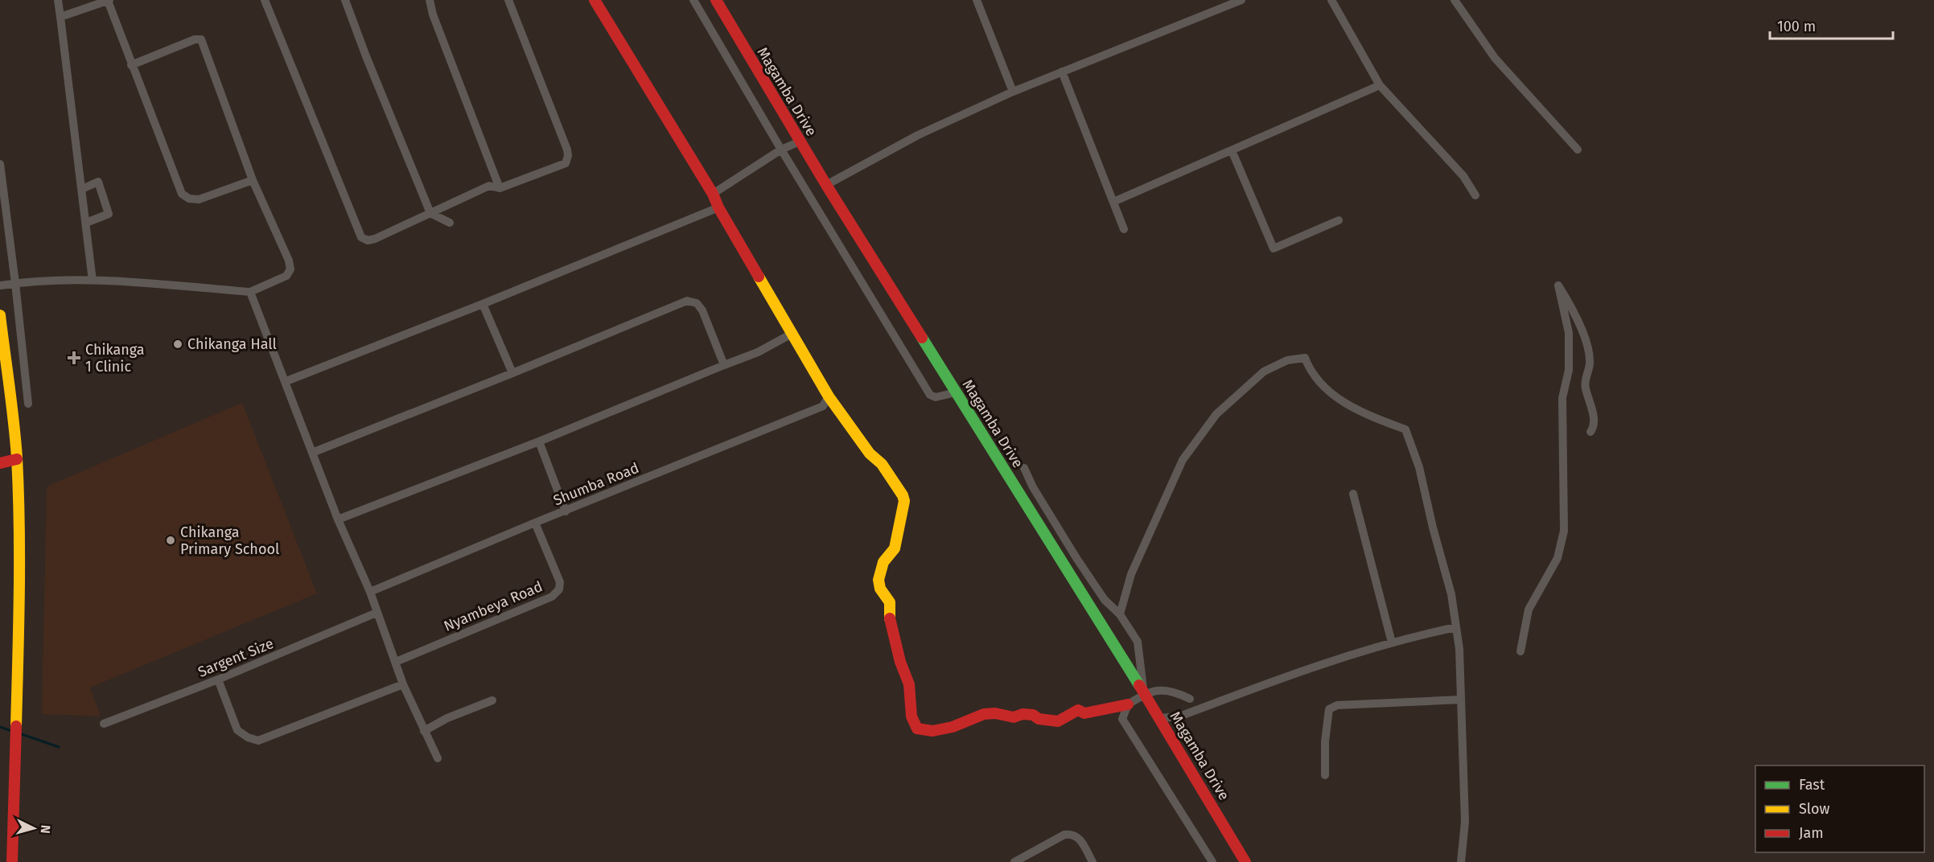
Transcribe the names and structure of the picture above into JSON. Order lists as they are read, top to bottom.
{
  "streets": {
    "street": [
      "Magamba Drive",
      "Shumba Road",
      "Nyambeya Road",
      "Sargent Size"
    ]
  },
  "crossings": [
    ["Shumba Road", "Nyambeya Road"]
  ],
  "places": {
    "other": ["Chikanga Hall", "Chikanga Primary School"],
    "health": ["Chikanga 1 Clinic"]
  },
  "legend": ["Fast", "Slow", "Jam"],
  "scale_bar": "100 m",
  "north": "right"
}
